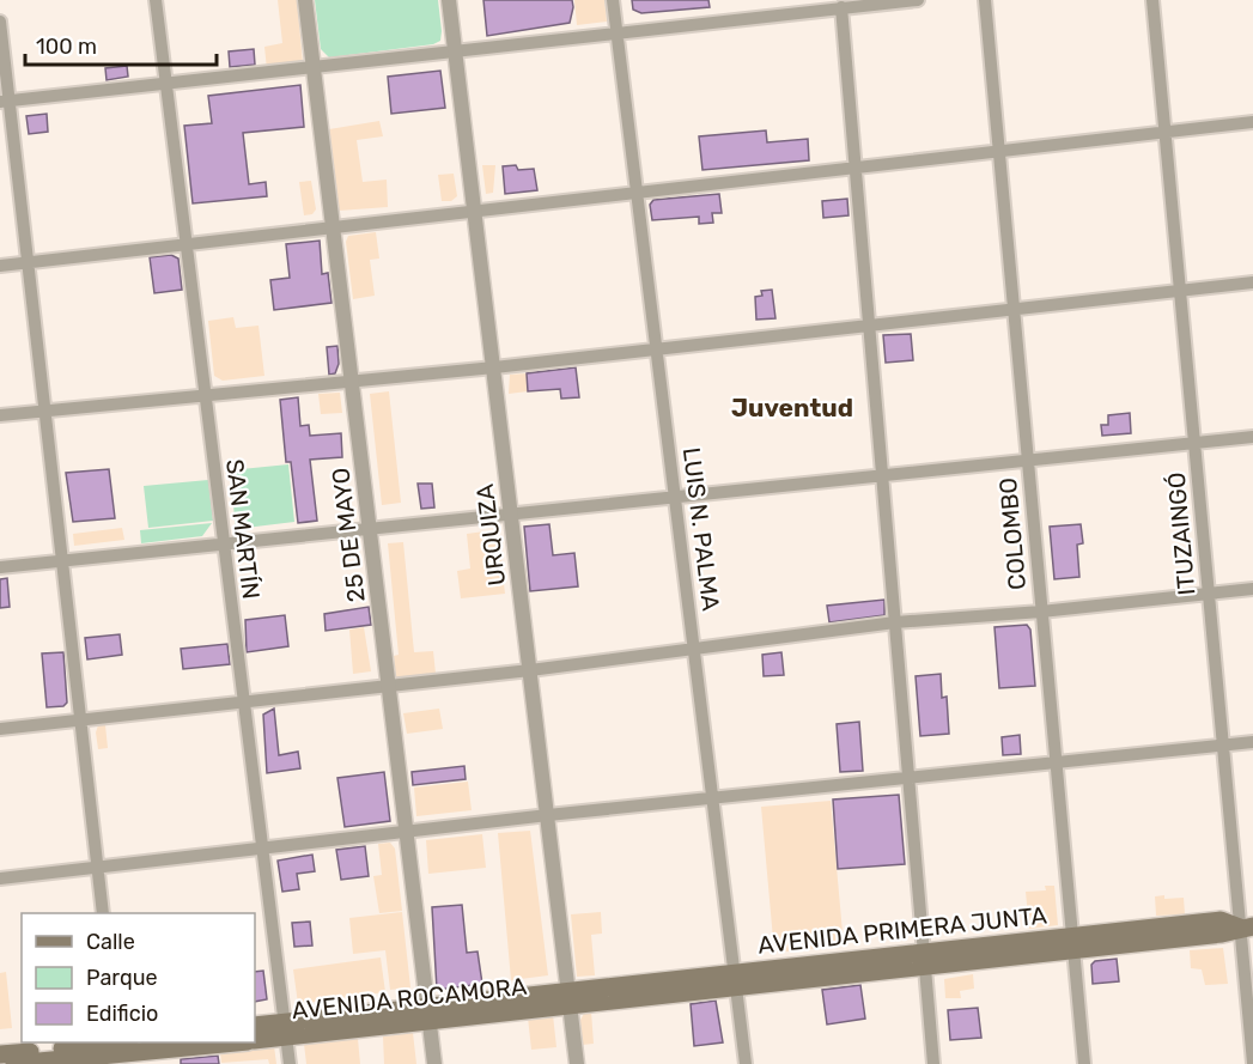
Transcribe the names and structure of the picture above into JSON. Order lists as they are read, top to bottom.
{
  "streets": {
    "main road": ["AVENIDA PRIMERA JUNTA", "AVENIDA ROCAMORA"],
    "street": [
      "SAN MARTÍN",
      "LUIS N. PALMA",
      "COLOMBO",
      "ITUZAINGÓ",
      "25 DE MAYO",
      "URQUIZA"
    ]
  },
  "crossings": [
    ["SAN MARTÍN", "AVENIDA ROCAMORA"],
    ["LUIS N. PALMA", "AVENIDA PRIMERA JUNTA"],
    ["COLOMBO", "AVENIDA PRIMERA JUNTA"],
    ["ITUZAINGÓ", "AVENIDA PRIMERA JUNTA"],
    ["25 DE MAYO", "AVENIDA ROCAMORA"],
    ["URQUIZA", "AVENIDA PRIMERA JUNTA"],
    ["URQUIZA", "AVENIDA ROCAMORA"],
    ["AVENIDA PRIMERA JUNTA", "AVENIDA ROCAMORA"]
  ],
  "districts": ["Juventud"],
  "legend": ["Calle", "Parque", "Edificio"],
  "scale_bar": "100 m"
}
